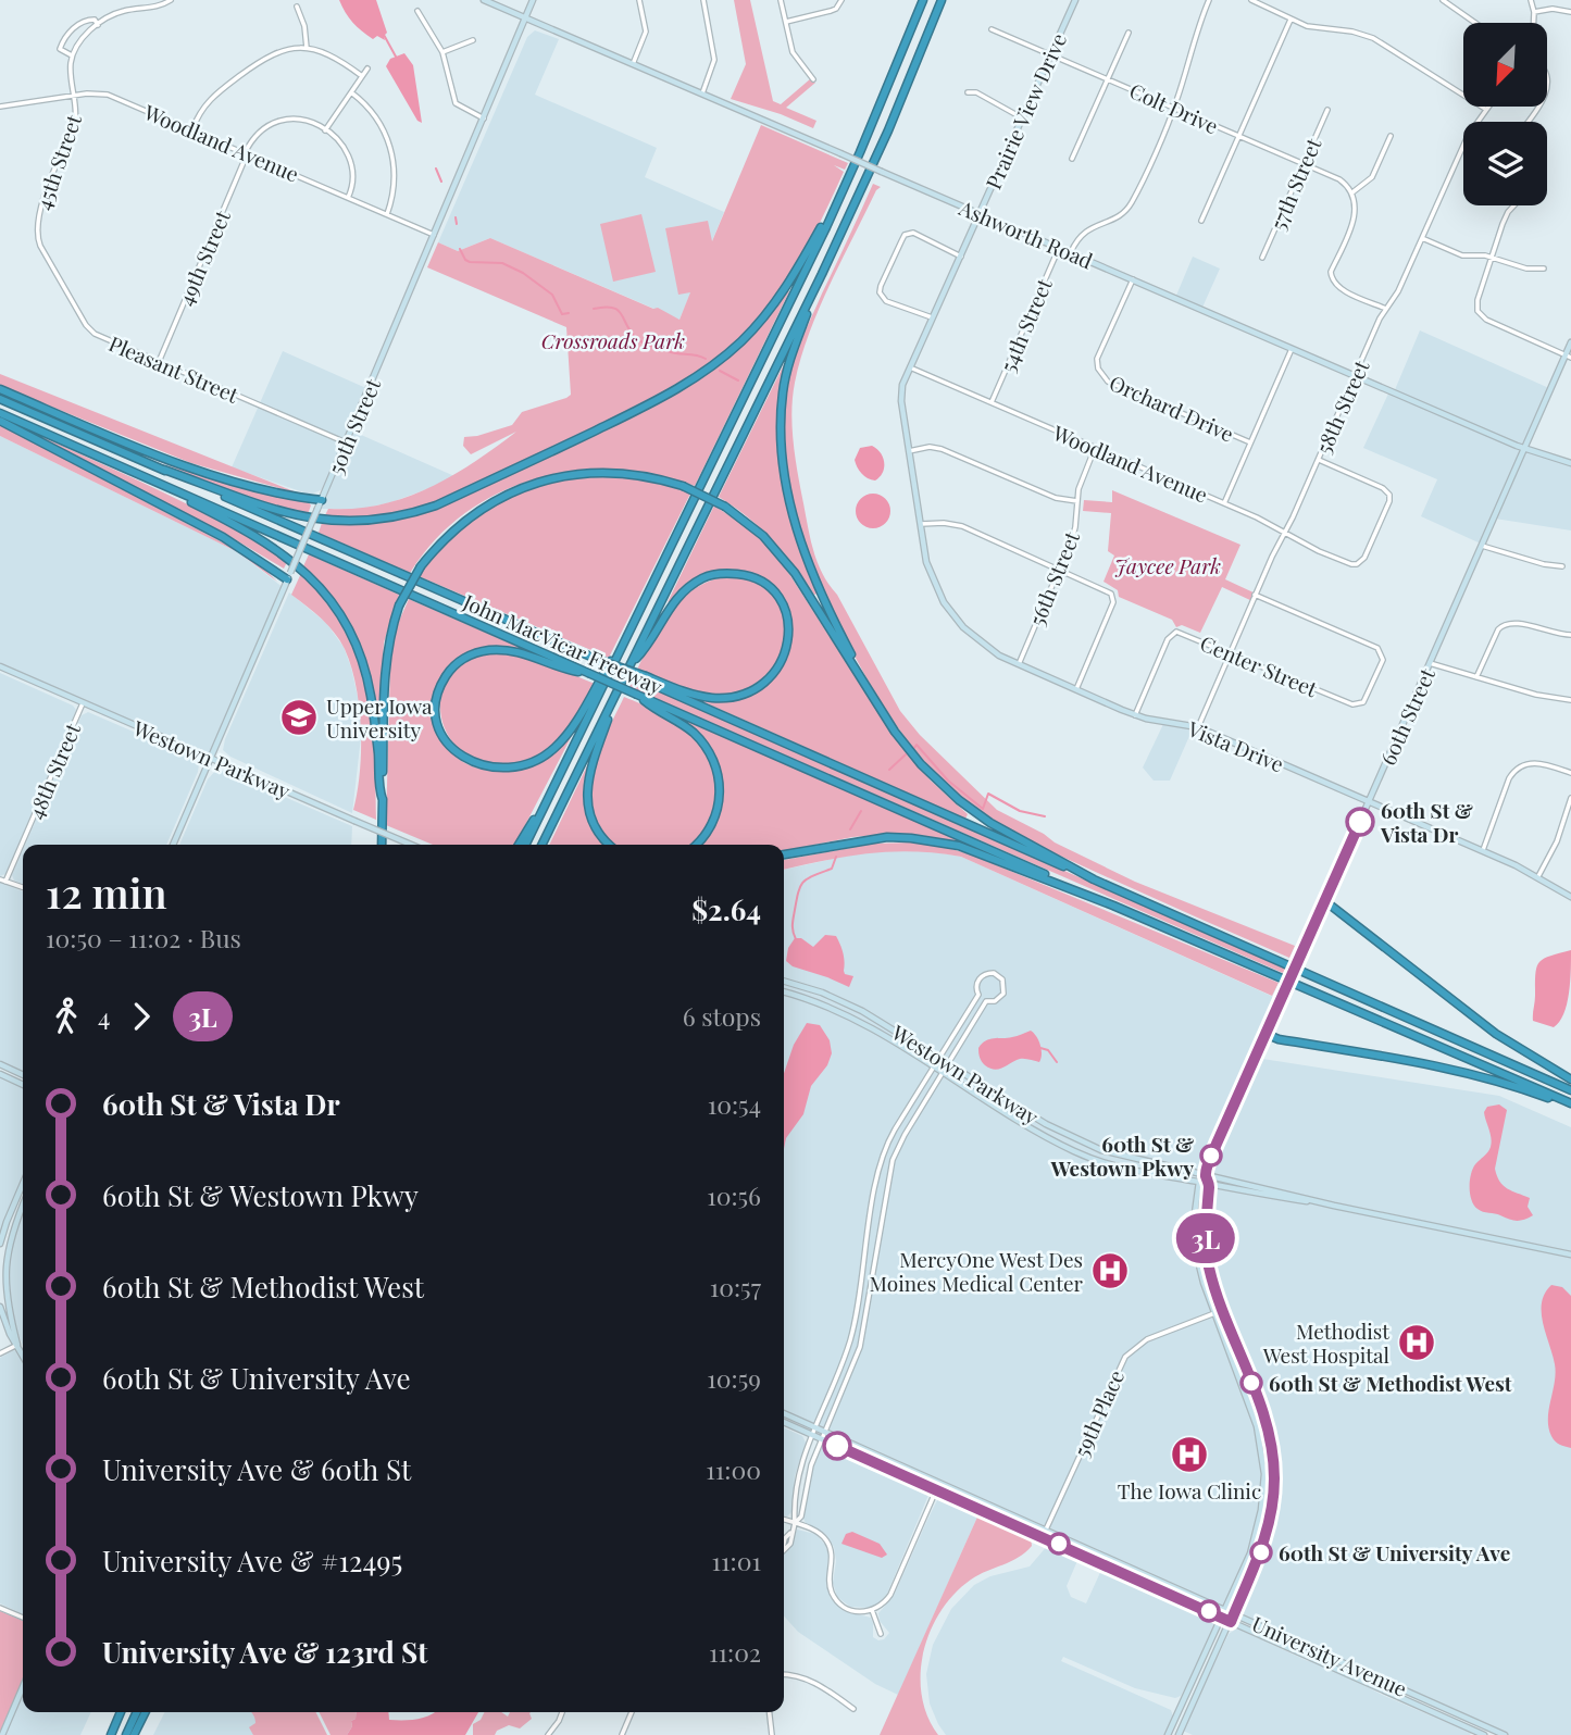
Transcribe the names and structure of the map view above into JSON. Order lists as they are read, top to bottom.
{
  "streets": {
    "highway": ["John MacVicar Freeway"],
    "main road": [
      "Prairie View Drive",
      "Ashworth Road",
      "50th Street",
      "60th Street",
      "Vista Drive",
      "Westown Parkway",
      "University Avenue"
    ],
    "street": [
      "Colt Drive",
      "Woodland Avenue",
      "45th Street",
      "57th Street",
      "49th Street",
      "54th Street",
      "Pleasant Street",
      "58th Street",
      "Orchard Drive",
      "56th Street",
      "Center Street",
      "48th Street",
      "59th Place"
    ]
  },
  "crossings": [
    ["Colt Drive", "Prairie View Drive"],
    ["Colt Drive", "57th Street"],
    ["Prairie View Drive", "Woodland Avenue"],
    ["Prairie View Drive", "Ashworth Road"],
    ["Prairie View Drive", "Vista Drive"],
    ["Woodland Avenue", "45th Street"],
    ["Woodland Avenue", "49th Street"],
    ["Woodland Avenue", "54th Street"],
    ["Woodland Avenue", "58th Street"],
    ["Woodland Avenue", "50th Street"],
    ["Woodland Avenue", "56th Street"],
    ["45th Street", "Pleasant Street"],
    ["Ashworth Road", "54th Street"],
    ["Ashworth Road", "58th Street"],
    ["Ashworth Road", "Orchard Drive"],
    ["Ashworth Road", "50th Street"],
    ["Ashworth Road", "60th Street"],
    ["49th Street", "Pleasant Street"],
    ["Pleasant Street", "50th Street"],
    ["58th Street", "Center Street"],
    ["58th Street", "Vista Drive"],
    ["50th Street", "Westown Parkway"],
    ["56th Street", "Vista Drive"],
    ["Center Street", "Vista Drive"],
    ["60th Street", "Vista Drive"],
    ["60th Street", "Westown Parkway"],
    ["Westown Parkway", "48th Street"],
    ["59th Place", "University Avenue"]
  ],
  "parks": ["Crossroads Park", "Jaycee Park"],
  "places": {
    "school or university": ["Upper Iowa University"],
    "other": [
      "60th St & Vista Dr",
      "60th St & Westown Pkwy",
      "60th St & Methodist West",
      "60th St & University Ave"
    ],
    "hospital": ["MercyOne West Des Moines Medical Center", "Methodist West Hospital", "The Iowa Clinic"]
  },
  "lines": ["bus line 3L"],
  "north": "bottom left",
  "page": {
    "on_map": "3L",
    "heading": ["12 min", "10:50 – 11:02 · Bus", "$2.64"],
    "legs": ["4", "3L", "6 stops"],
    "list": [
      {
        "name": "60th St & Vista Dr",
        "value": "10:54"
      },
      {
        "name": "60th St & Westown Pkwy",
        "value": "10:56"
      },
      {
        "name": "60th St & Methodist West",
        "value": "10:57"
      },
      {
        "name": "60th St & University Ave",
        "value": "10:59"
      },
      {
        "name": "University Ave & 60th St",
        "value": "11:00"
      },
      {
        "name": "University Ave & #12495",
        "value": "11:01"
      },
      {
        "name": "University Ave & 123rd St",
        "value": "11:02"
      }
    ]
  }
}
